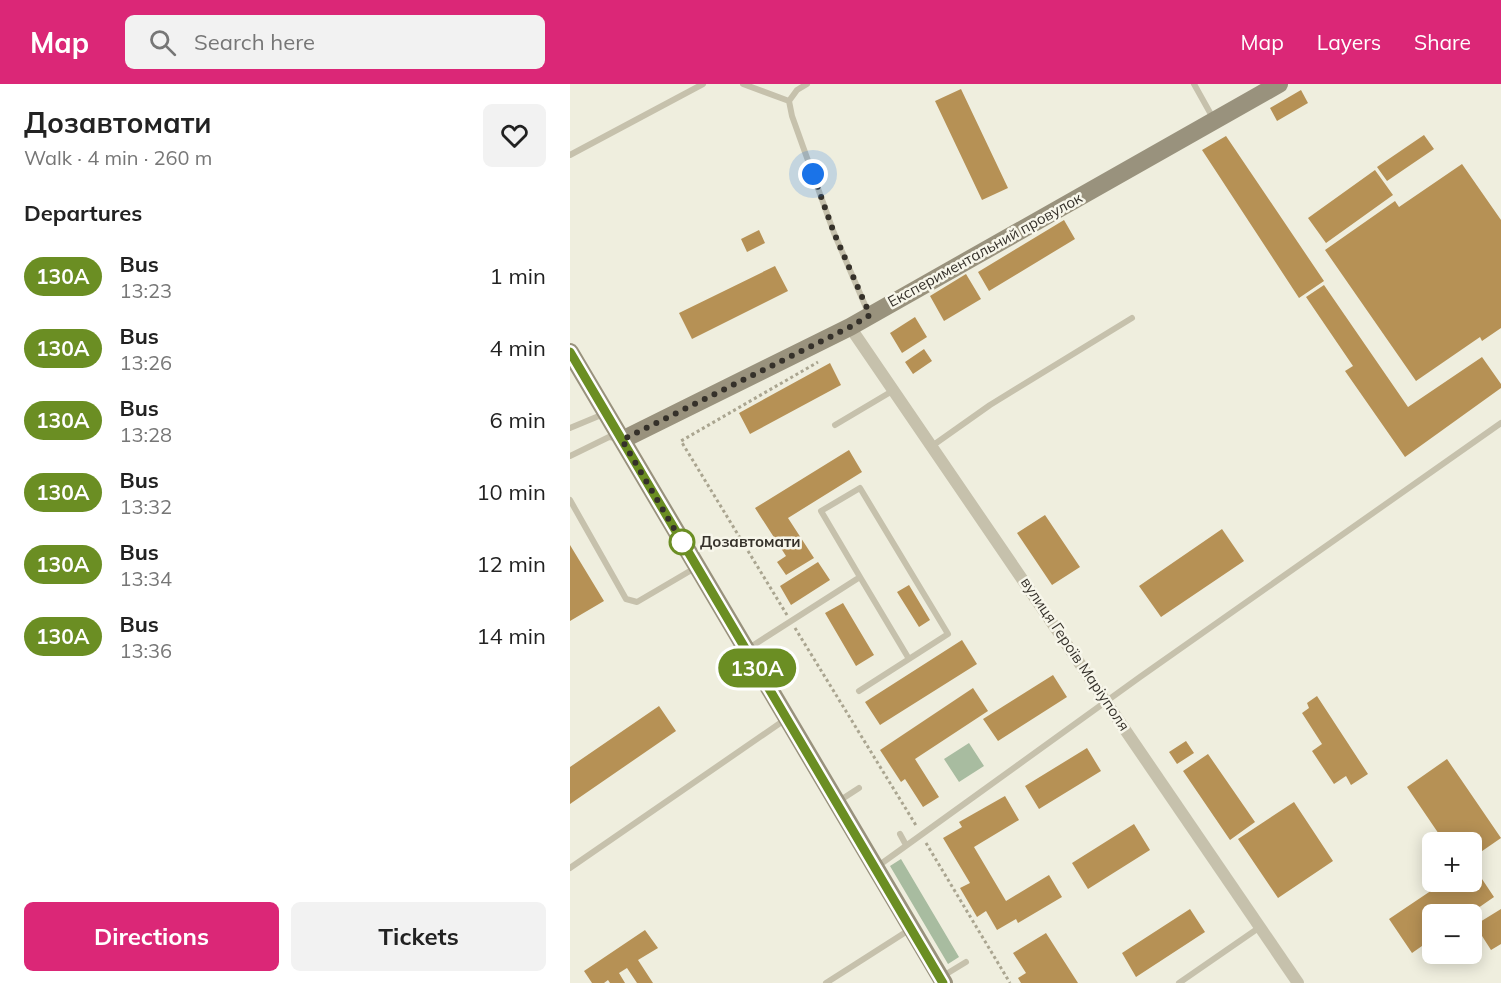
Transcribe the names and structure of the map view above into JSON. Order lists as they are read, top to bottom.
{
  "streets": {
    "street": ["Експериментальний провулок", "вулиця Героїв Маріуполя"]
  },
  "crossings": [
    ["Експериментальний провулок", "вулиця Героїв Маріуполя"]
  ],
  "places": ["Дозавтомати"],
  "lines": ["bus line 130А"],
  "page": {
    "header": "Map",
    "search": "Search here",
    "nav": ["Map", "Layers", "Share"],
    "heading": [
      ["Дозавтомати", "Walk · 4 min · 260 m"],
      "Departures"
    ],
    "on_map": "130А",
    "list": [
      {
        "mark": "130А",
        "name": "Bus",
        "note": "13:23",
        "value": "1 min"
      },
      {
        "mark": "130А",
        "name": "Bus",
        "note": "13:26",
        "value": "4 min"
      },
      {
        "mark": "130А",
        "name": "Bus",
        "note": "13:28",
        "value": "6 min"
      },
      {
        "mark": "130А",
        "name": "Bus",
        "note": "13:32",
        "value": "10 min"
      },
      {
        "mark": "130А",
        "name": "Bus",
        "note": "13:34",
        "value": "12 min"
      },
      {
        "mark": "130А",
        "name": "Bus",
        "note": "13:36",
        "value": "14 min"
      }
    ],
    "map_buttons": ["+", "−"],
    "buttons": ["Directions", "Tickets"]
  }
}
